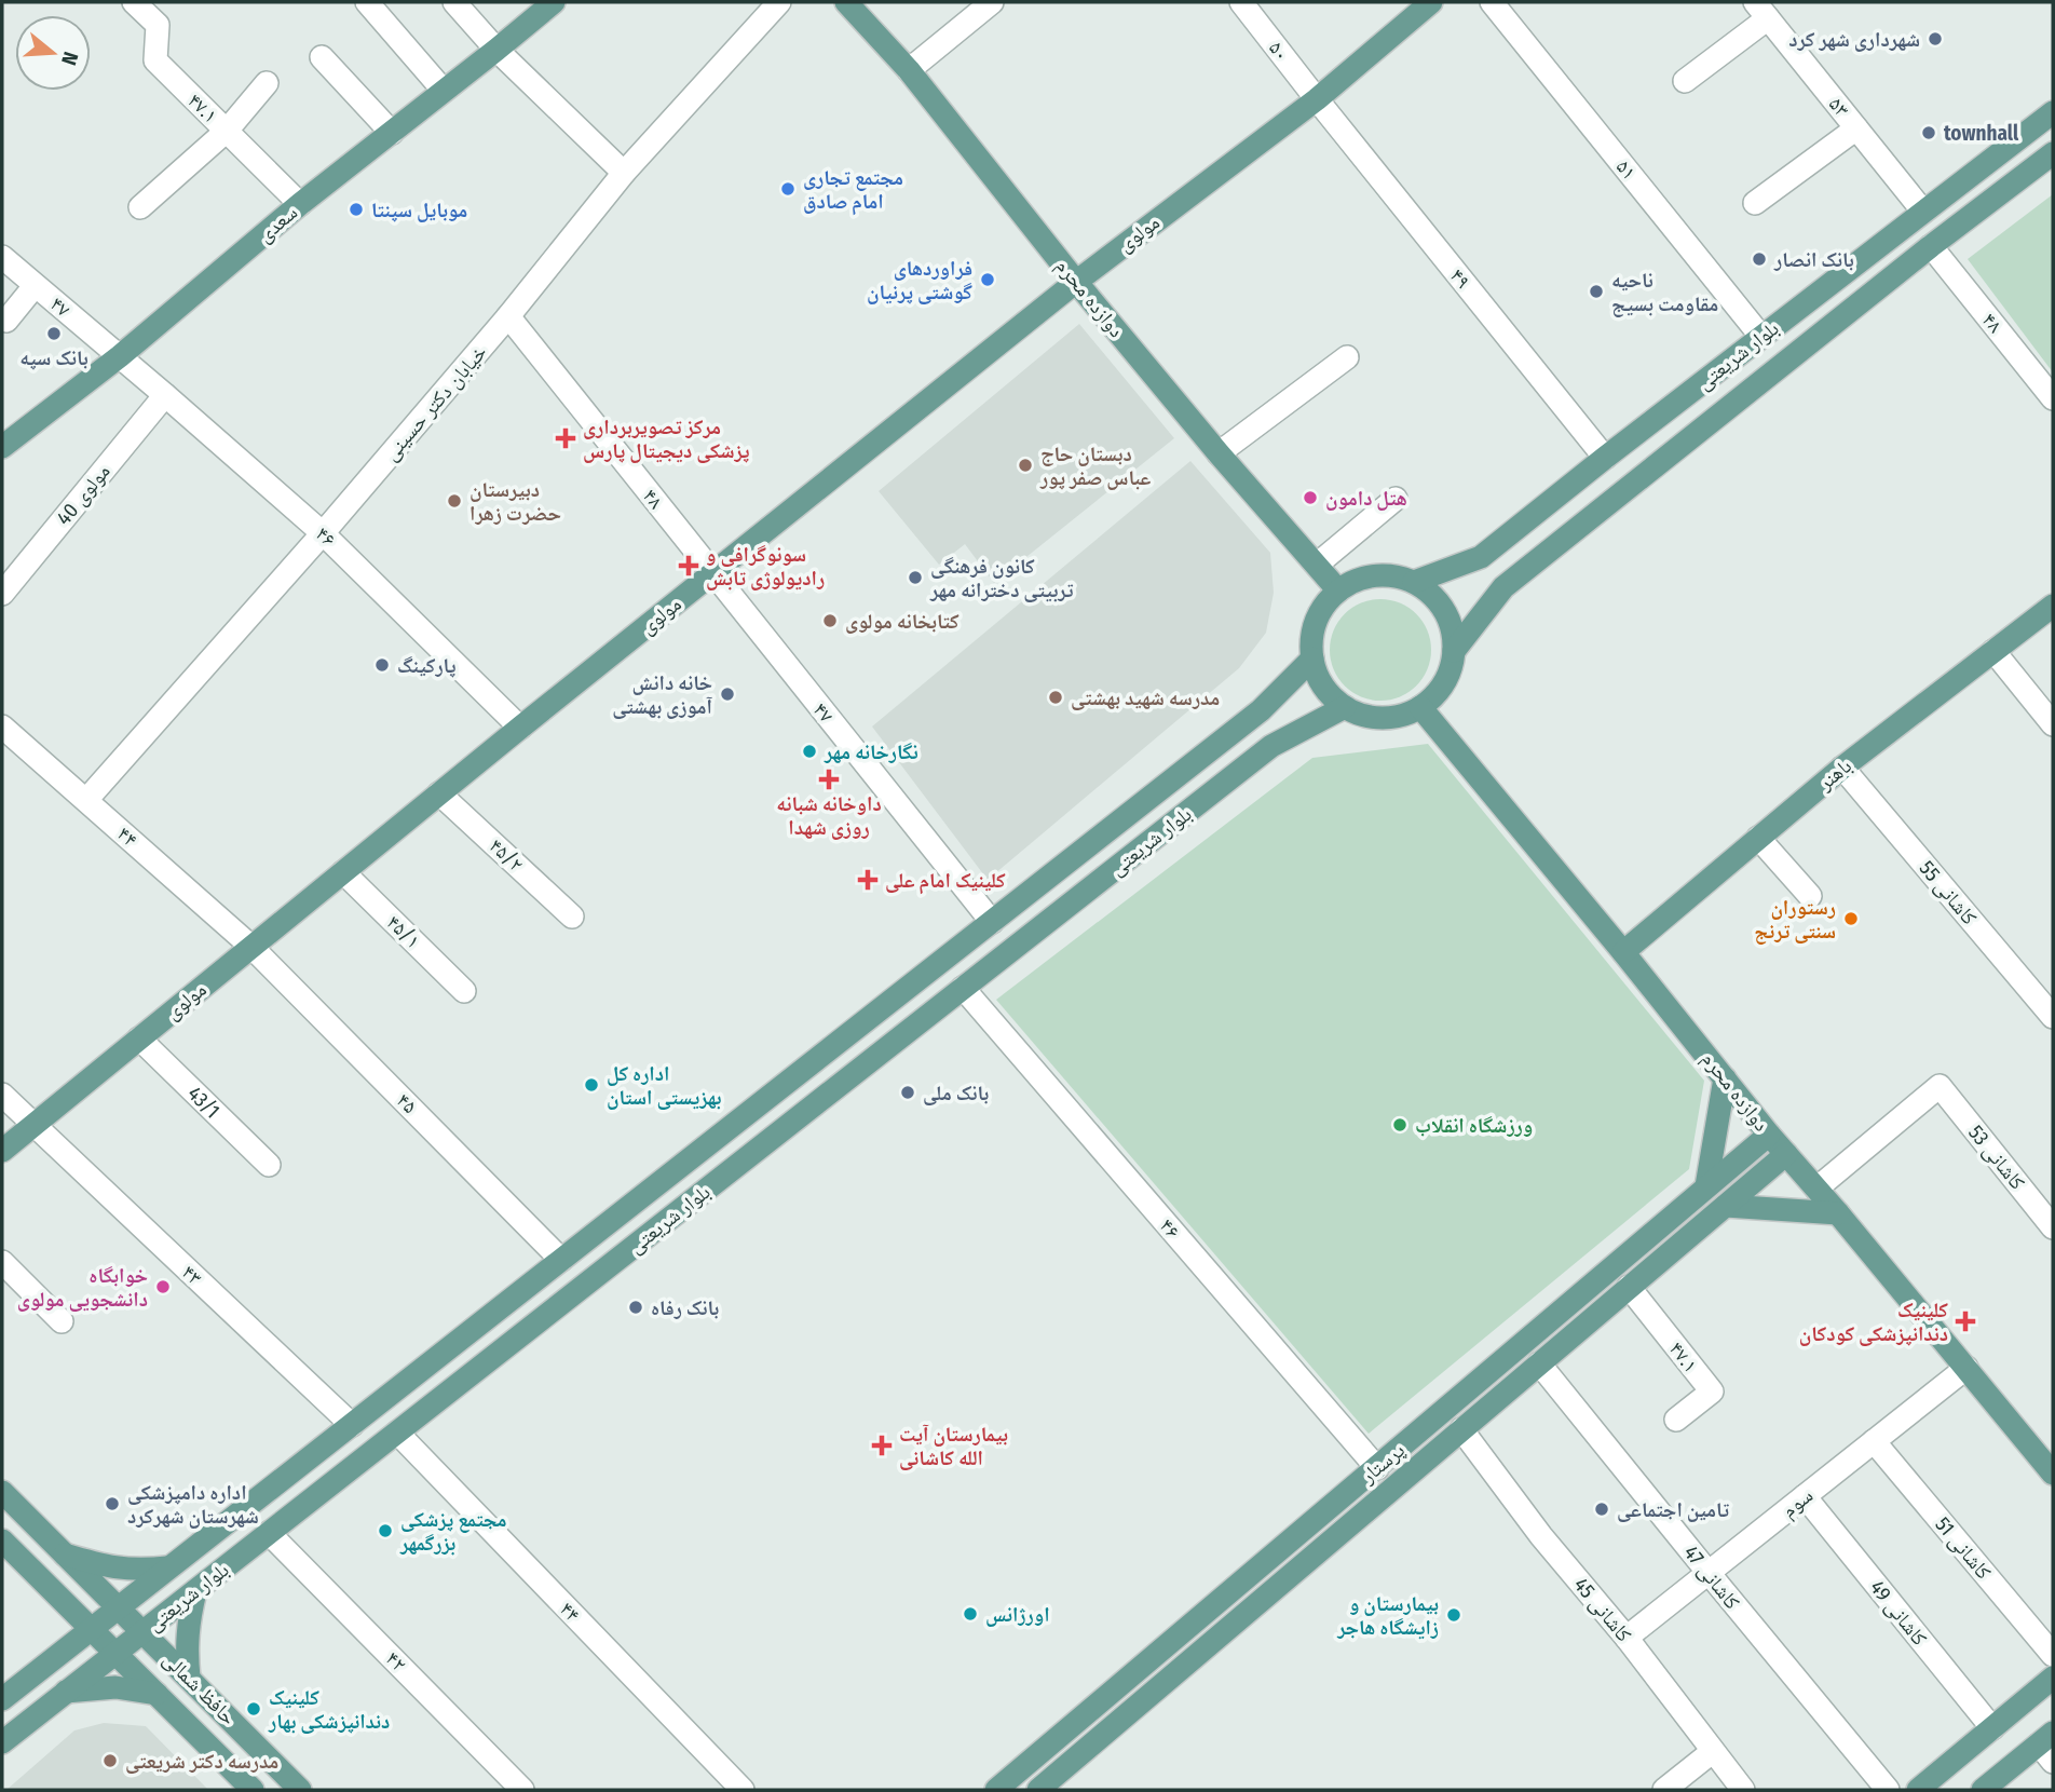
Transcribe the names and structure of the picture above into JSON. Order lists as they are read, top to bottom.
{
  "streets": {
    "main road": [
      "سعدی",
      "مولوی",
      "دوازده محرم",
      "بلوار شریعتی",
      "باهنر",
      "پرستار",
      "حافظ شمالی"
    ],
    "street": [
      "۵۰",
      "۵۳",
      "۴۷.۱",
      "۵۱",
      "۴۹",
      "۴۷",
      "۴۸",
      "خیابان دکتر حسینی",
      "مولوی 40",
      "۴۶",
      "۴۴",
      "۴۵/۲",
      "کاشانی 55",
      "۴۵/۱",
      "43/1",
      "۴۵",
      "کاشانی 53",
      "۴۳",
      "سوم",
      "کاشانی 51",
      "کاشانی 47",
      "کاشانی 45",
      "کاشانی 49",
      "۴۲"
    ]
  },
  "crossings": [
    ["۵۰", "مولوی"],
    ["۵۰", "۴۹"],
    ["۵۳", "بلوار شریعتی"],
    ["۴۷.۱", "سعدی"],
    ["۴۷.۱", "پرستار"],
    ["۵۱", "بلوار شریعتی"],
    ["سعدی", "۴۷"],
    ["سعدی", "۴۶"],
    ["مولوی", "۴۹"],
    ["مولوی", "دوازده محرم"],
    ["مولوی", "۴۷"],
    ["مولوی", "۴۸"],
    ["مولوی", "۴۶"],
    ["مولوی", "۴۴"],
    ["مولوی", "۴۵/۲"],
    ["مولوی", "۴۵/۱"],
    ["مولوی", "43/1"],
    ["مولوی", "۴۵"],
    ["مولوی", "۴۳"],
    ["۴۹", "بلوار شریعتی"],
    ["دوازده محرم", "بلوار شریعتی"],
    ["دوازده محرم", "باهنر"],
    ["دوازده محرم", "کاشانی 53"],
    ["دوازده محرم", "پرستار"],
    ["دوازده محرم", "سوم"],
    ["۴۷", "۴۸"],
    ["۴۷", "بلوار شریعتی"],
    ["۴۷", "۴۶"],
    ["۴۸", "بلوار شریعتی"],
    ["۴۸", "خیابان دکتر حسینی"],
    ["بلوار شریعتی", "۴۶"],
    ["بلوار شریعتی", "۴۴"],
    ["بلوار شریعتی", "۴۵"],
    ["بلوار شریعتی", "۴۳"],
    ["بلوار شریعتی", "۴۲"],
    ["بلوار شریعتی", "حافظ شمالی"],
    ["خیابان دکتر حسینی", "۴۶"],
    ["خیابان دکتر حسینی", "۴۴"],
    ["مولوی 40", "۴۶"],
    ["۴۶", "پرستار"],
    ["باهنر", "کاشانی 55"],
    ["۴۴", "۴۵"],
    ["پرستار", "کاشانی 47"],
    ["پرستار", "کاشانی 45"],
    ["سوم", "کاشانی 51"],
    ["سوم", "کاشانی 47"],
    ["سوم", "کاشانی 45"],
    ["سوم", "کاشانی 49"]
  ],
  "places": {
    "other": [
      "شهرداری شهر کرد",
      "townhall",
      "مجتمع تجاری امام صادق",
      "موبایل سپنتا",
      "بانک انصار",
      "فراوردهای گوشتی پرنیان",
      "ناحیه مقاومت بسیج",
      "بانک سپه",
      "دبستان حاج عباس صفر پور",
      "هتل دامون",
      "دبیرستان حضرت زهرا",
      "کانون فرهنگی تربیتی دخترانه مهر",
      "کتابخانه مولوی",
      "پارکینگ",
      "خانه دانش آموزی بهشتی",
      "مدرسه شهید بهشتی",
      "نگارخانه مهر",
      "رستوران سنتی ترنج",
      "اداره کل بهزیستی استان",
      "بانک ملی",
      "ورزشگاه انقلاب",
      "خوابگاه دانشجویی مولوی",
      "بانک رفاه",
      "اداره دامپزشکی شهرستان شهرکرد",
      "تامین اجتماعی",
      "مجتمع پزشکی بزرگمهر",
      "اورژانس",
      "بیمارستان و زایشگاه هاجر",
      "کلینیک دندانپزشکی بهار",
      "مدرسه دکتر شریعتی"
    ],
    "health": [
      "مرکز تصویربرداری پزشکی دیجیتال پارس",
      "سونوگرافی و رادیولوژی تابش",
      "داوخانه شبانه روزی شهدا",
      "کلینیک امام علی",
      "کلینیک دندانپزشکی کودکان",
      "بیمارستان آیت الله کاشانی"
    ]
  },
  "north": "right"
}
